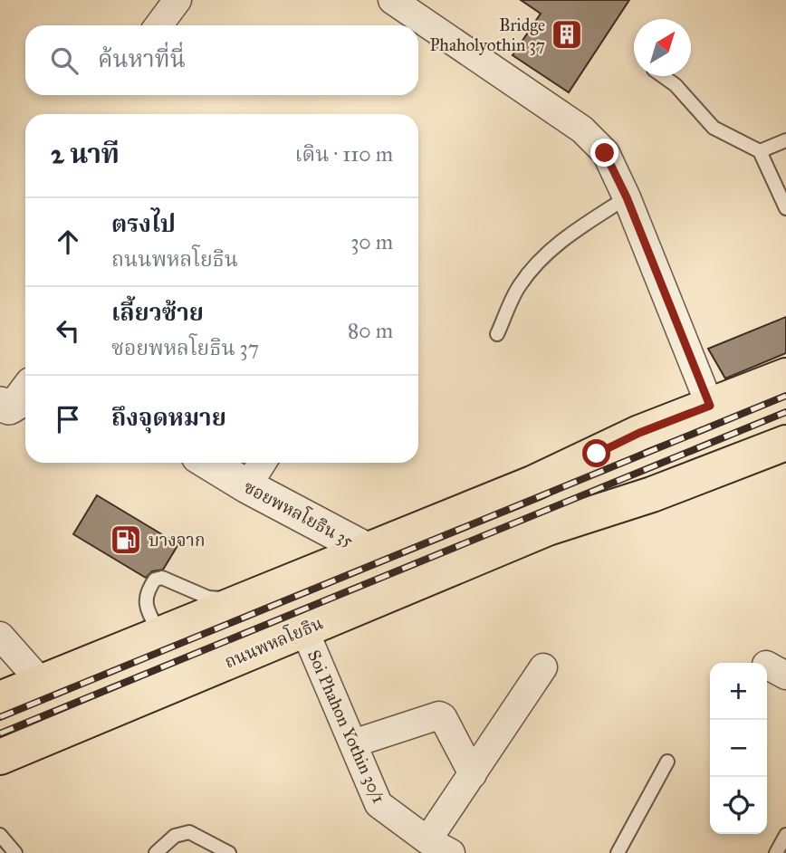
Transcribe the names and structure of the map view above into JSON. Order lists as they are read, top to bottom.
{
  "streets": {
    "main road": ["ถนนพหลโยธิน"],
    "street": ["ซอยพหลโยธิน 35", "Soi Phahon Yothin 30/1"]
  },
  "crossings": [
    ["ถนนพหลโยธิน", "Soi Phahon Yothin 30/1"]
  ],
  "places": {
    "building": ["Bridge Phaholyothin 37"],
    "fuel station": ["บางจาก"]
  },
  "north": "top right",
  "page": {
    "search": "ค้นหาที่นี่",
    "heading": ["2 นาที", "เดิน · 110 m"],
    "list": [
      ["ตรงไป", "ถนนพหลโยธิน", "30 m"],
      ["เลี้ยวซ้าย", "ซอยพหลโยธิน 37", "80 m"],
      "ถึงจุดหมาย"
    ],
    "map_buttons": ["+", "−"]
  }
}
